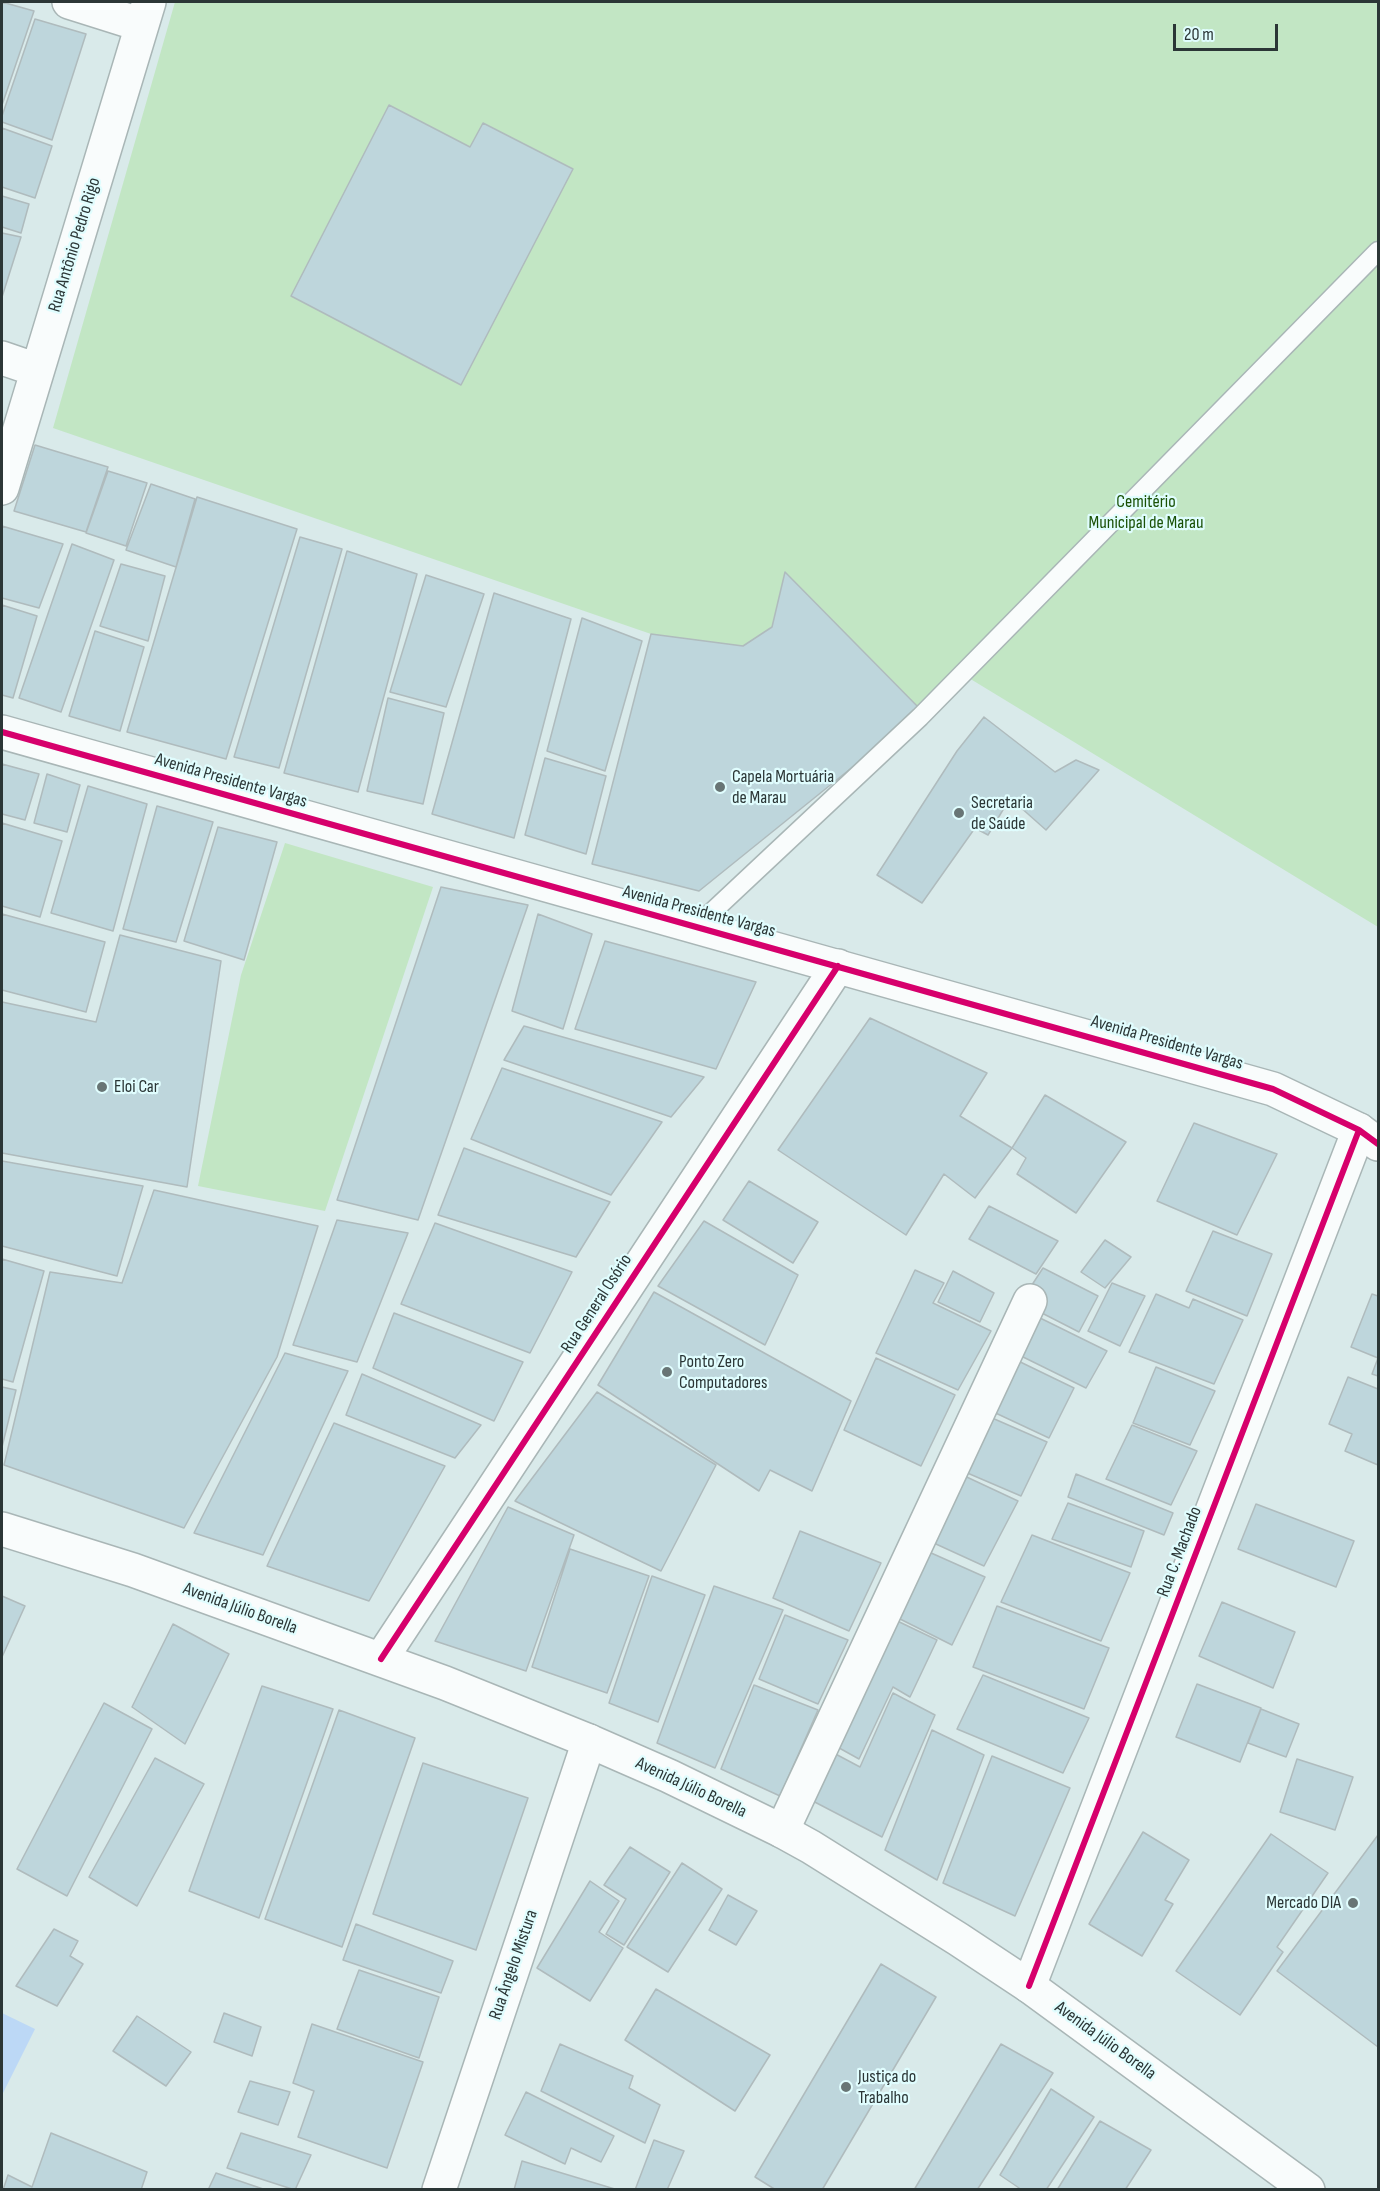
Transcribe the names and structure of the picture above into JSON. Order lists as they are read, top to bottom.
{
  "streets": {
    "street": [
      "Rua Antônio Pedro Rigo",
      "Avenida Presidente Vargas",
      "Rua General Osório",
      "Rua C. Machado",
      "Avenida Júlio Borella",
      "Rua Ângelo Mistura"
    ]
  },
  "crossings": [
    ["Avenida Presidente Vargas", "Rua General Osório"],
    ["Avenida Presidente Vargas", "Rua C. Machado"],
    ["Rua General Osório", "Avenida Júlio Borella"],
    ["Rua C. Machado", "Avenida Júlio Borella"],
    ["Avenida Júlio Borella", "Rua Ângelo Mistura"]
  ],
  "parks": ["Cemitério Municipal de Marau"],
  "places": [
    "Capela Mortuária de Marau",
    "Secretaria de Saúde",
    "Eloi Car",
    "Ponto Zero Computadores",
    "Mercado DIA",
    "Justiça do Trabalho"
  ],
  "scale_bar": "20 m"
}
